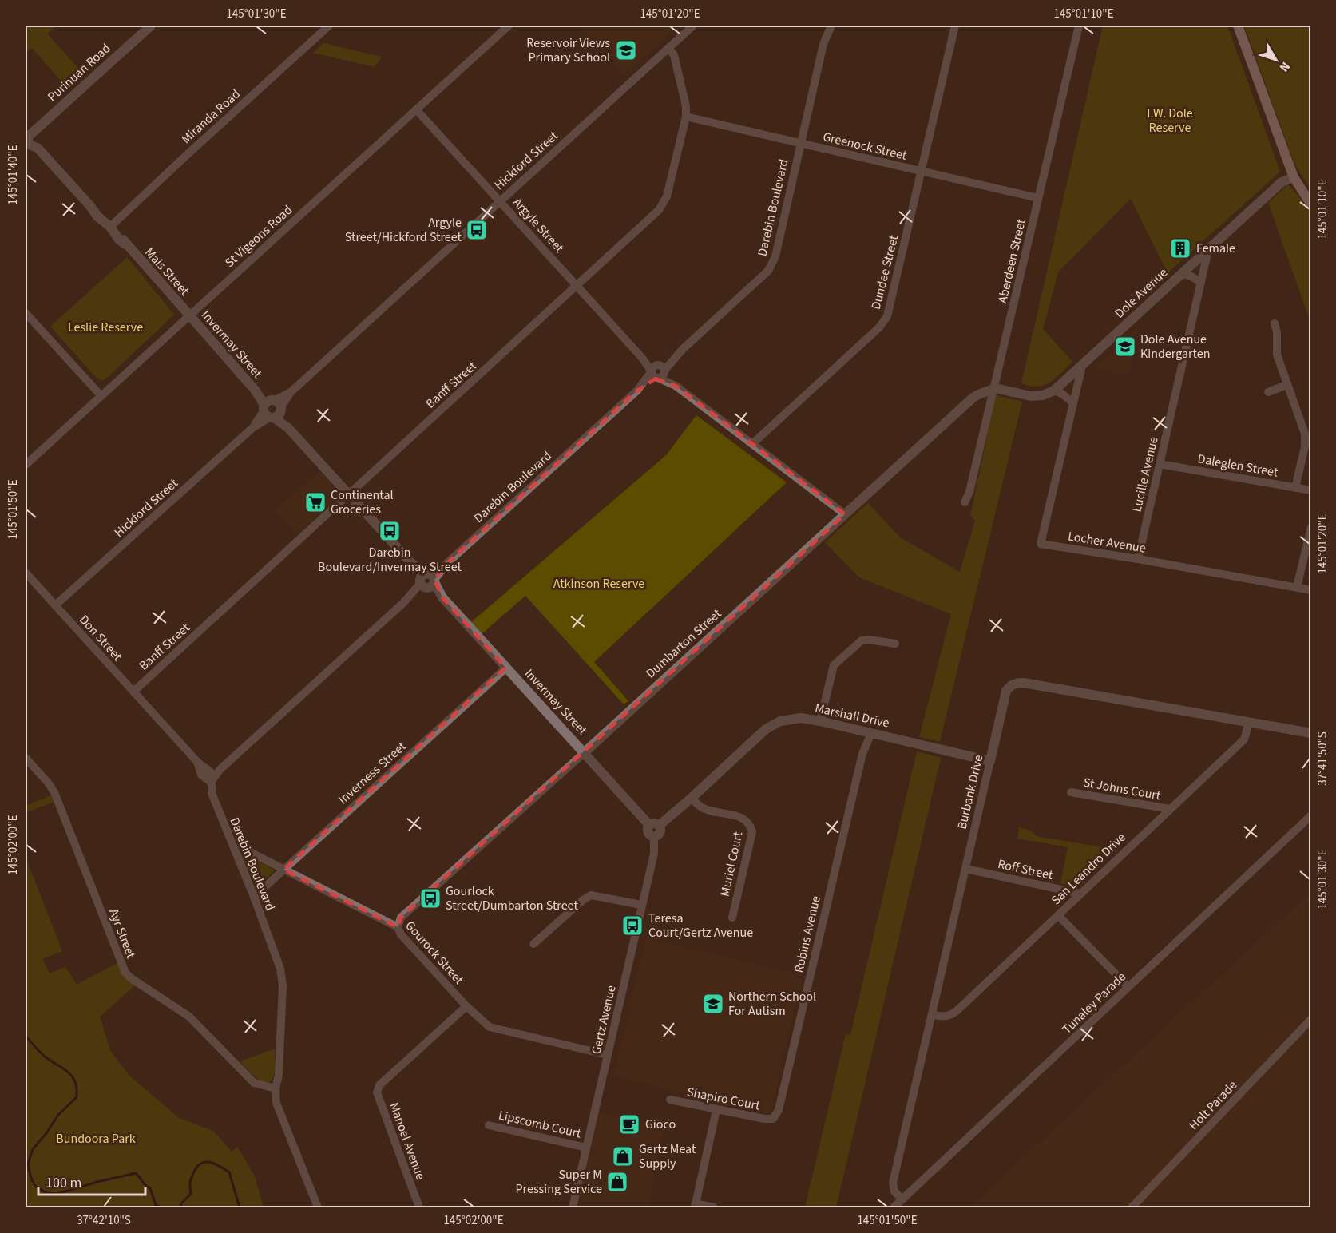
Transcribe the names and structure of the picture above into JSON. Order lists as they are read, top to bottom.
{
  "streets": {
    "street": [
      "Purinuan Road",
      "Miranda Road",
      "Greenock Street",
      "Hickford Street",
      "Darebin Boulevard",
      "Argyle Street",
      "St Vigeons Road",
      "Aberdeen Street",
      "Mais Street",
      "Dundee Street",
      "Dole Avenue",
      "Invermay Street",
      "Banff Street",
      "Daleglen Street",
      "Lucille Avenue",
      "Locher Avenue",
      "Don Street",
      "Dumbarton Street",
      "Marshall Drive",
      "Inverness Street",
      "St Johns Court",
      "Burbank Drive",
      "Muriel Court",
      "San Leandro Drive",
      "Roff Street",
      "Ayr Street",
      "Robins Avenue",
      "Gourock Street",
      "Tunaley Parade",
      "Gertz Avenue",
      "Shapiro Court",
      "Holt Parade",
      "Lipscomb Court",
      "Manoel Avenue"
    ]
  },
  "crossings": [
    ["Purinuan Road", "Mais Street"],
    ["Miranda Road", "Mais Street"],
    ["Greenock Street", "Darebin Boulevard"],
    ["Greenock Street", "Aberdeen Street"],
    ["Greenock Street", "Dundee Street"],
    ["Greenock Street", "Banff Street"],
    ["Hickford Street", "Argyle Street"],
    ["Hickford Street", "Invermay Street"],
    ["Hickford Street", "Banff Street"],
    ["Hickford Street", "Don Street"],
    ["Darebin Boulevard", "Argyle Street"],
    ["Darebin Boulevard", "Invermay Street"],
    ["Darebin Boulevard", "Don Street"],
    ["Darebin Boulevard", "Inverness Street"],
    ["Darebin Boulevard", "Ayr Street"],
    ["Argyle Street", "St Vigeons Road"],
    ["Argyle Street", "Dundee Street"],
    ["Argyle Street", "Banff Street"],
    ["Argyle Street", "Dumbarton Street"],
    ["St Vigeons Road", "Mais Street"],
    ["St Vigeons Road", "Invermay Street"],
    ["Aberdeen Street", "Dole Avenue"],
    ["Aberdeen Street", "Dumbarton Street"],
    ["Mais Street", "Invermay Street"],
    ["Dole Avenue", "Lucille Avenue"],
    ["Dole Avenue", "Locher Avenue"],
    ["Dole Avenue", "Dumbarton Street"],
    ["Invermay Street", "Banff Street"],
    ["Invermay Street", "Dumbarton Street"],
    ["Invermay Street", "Marshall Drive"],
    ["Invermay Street", "Inverness Street"],
    ["Banff Street", "Don Street"],
    ["Daleglen Street", "Lucille Avenue"],
    ["Lucille Avenue", "Locher Avenue"],
    ["Dumbarton Street", "Gourock Street"],
    ["Marshall Drive", "Burbank Drive"],
    ["Marshall Drive", "Muriel Court"],
    ["Marshall Drive", "Robins Avenue"],
    ["Inverness Street", "Gourock Street"],
    ["St Johns Court", "San Leandro Drive"],
    ["Burbank Drive", "San Leandro Drive"],
    ["Burbank Drive", "Roff Street"],
    ["Burbank Drive", "Tunaley Parade"],
    ["San Leandro Drive", "Roff Street"],
    ["Robins Avenue", "Shapiro Court"],
    ["Gourock Street", "Gertz Avenue"],
    ["Gourock Street", "Manoel Avenue"],
    ["Gertz Avenue", "Lipscomb Court"]
  ],
  "parks": [
    "I.W. Dole Reserve",
    "Leslie Reserve",
    "Atkinson Reserve",
    "Bundoora Park"
  ],
  "places": {
    "school or university": ["Reservoir Views Primary School", "Dole Avenue Kindergarten", "Northern School For Autism"],
    "bus stop": [
      "Argyle Street/Hickford Street",
      "Darebin Boulevard/Invermay Street",
      "Gourlock Street/Dumbarton Street",
      "Teresa Court/Gertz Avenue"
    ],
    "building": ["Female"],
    "supermarket": ["Continental Groceries"],
    "cafe": ["Gioco"],
    "shop": ["Gertz Meat Supply", "Super M Pressing Service"]
  },
  "scale_bar": "100 m",
  "north": "bottom right",
  "coordinates": [
    "145°01'30\"E",
    "145°01'20\"E",
    "145°01'10\"E",
    "145°01'40\"E",
    "145°01'50\"E",
    "37°41'50\"S",
    "145°02'00\"E",
    "37°42'10\"S"
  ]
}
